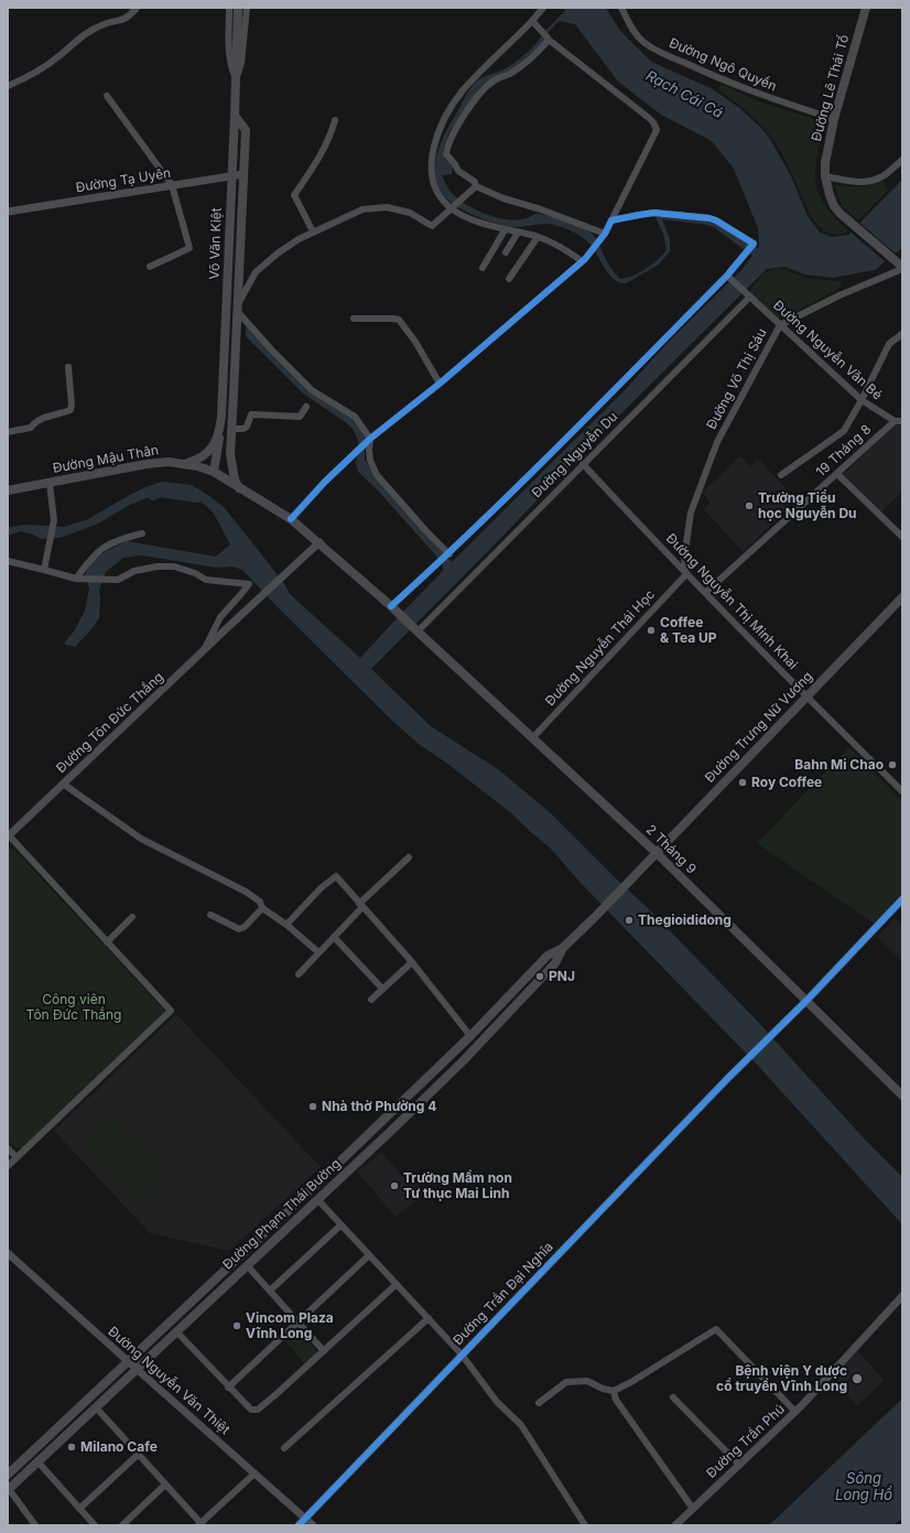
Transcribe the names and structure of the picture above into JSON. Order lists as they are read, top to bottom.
{
  "streets": {
    "main road": [
      "Đường Lê Thái Tổ",
      "Võ Văn Kiệt",
      "Đường Mậu Thân",
      "Đường Trưng Nữ Vương",
      "2 Tháng 9",
      "Đường Phạm Thái Bường"
    ],
    "street": [
      "Đường Ngô Quyền",
      "Đường Tạ Uyên",
      "Đường Nguyễn Văn Bé",
      "Đường Võ Thị Sáu",
      "19 Tháng 8",
      "Đường Nguyễn Du",
      "Đường Nguyễn Thị Minh Khai",
      "Đường Nguyễn Thái Học",
      "Đường Tôn Đức Thắng",
      "Đường Trần Đại Nghĩa",
      "Đường Nguyễn Văn Thiệt",
      "Đường Trần Phú"
    ]
  },
  "crossings": [
    ["Đường Ngô Quyền", "Đường Lê Thái Tổ"],
    ["Đường Lê Thái Tổ", "Đường Võ Thị Sáu"],
    ["Đường Tạ Uyên", "Võ Văn Kiệt"],
    ["Võ Văn Kiệt", "Đường Mậu Thân"],
    ["Đường Nguyễn Văn Bé", "Đường Võ Thị Sáu"],
    ["Đường Nguyễn Văn Bé", "19 Tháng 8"],
    ["Đường Nguyễn Văn Bé", "Đường Nguyễn Du"],
    ["Đường Võ Thị Sáu", "Đường Nguyễn Thị Minh Khai"],
    ["Đường Võ Thị Sáu", "Đường Nguyễn Thái Học"],
    ["19 Tháng 8", "Đường Nguyễn Thị Minh Khai"],
    ["Đường Nguyễn Du", "Đường Mậu Thân"],
    ["Đường Nguyễn Du", "Đường Nguyễn Thị Minh Khai"],
    ["Đường Nguyễn Du", "2 Tháng 9"],
    ["Đường Mậu Thân", "Đường Tôn Đức Thắng"],
    ["Đường Mậu Thân", "2 Tháng 9"],
    ["Đường Nguyễn Thị Minh Khai", "Đường Nguyễn Thái Học"],
    ["Đường Nguyễn Thị Minh Khai", "Đường Trưng Nữ Vương"],
    ["Đường Nguyễn Thái Học", "2 Tháng 9"],
    ["Đường Trưng Nữ Vương", "2 Tháng 9"],
    ["Đường Trưng Nữ Vương", "Đường Phạm Thái Bường"],
    ["2 Tháng 9", "Đường Trần Đại Nghĩa"],
    ["Đường Phạm Thái Bường", "Đường Nguyễn Văn Thiệt"],
    ["Đường Trần Đại Nghĩa", "Đường Nguyễn Văn Thiệt"]
  ],
  "water": ["Rạch Cái Cá", "Sông Long Hồ"],
  "parks": ["Công viên Tôn Đức Thắng"],
  "places": [
    "Trường Tiểu học Nguyễn Du",
    "Coffee & Tea UP",
    "Bahn Mi Chao",
    "Roy Coffee",
    "Thegioididong",
    "PNJ",
    "Nhà thờ Phường 4",
    "Trường Mầm non Tư thục Mai Linh",
    "Vincom Plaza Vĩnh Long",
    "Bệnh viện Y dược cổ truyền Vĩnh Long",
    "Milano Cafe"
  ]
}
